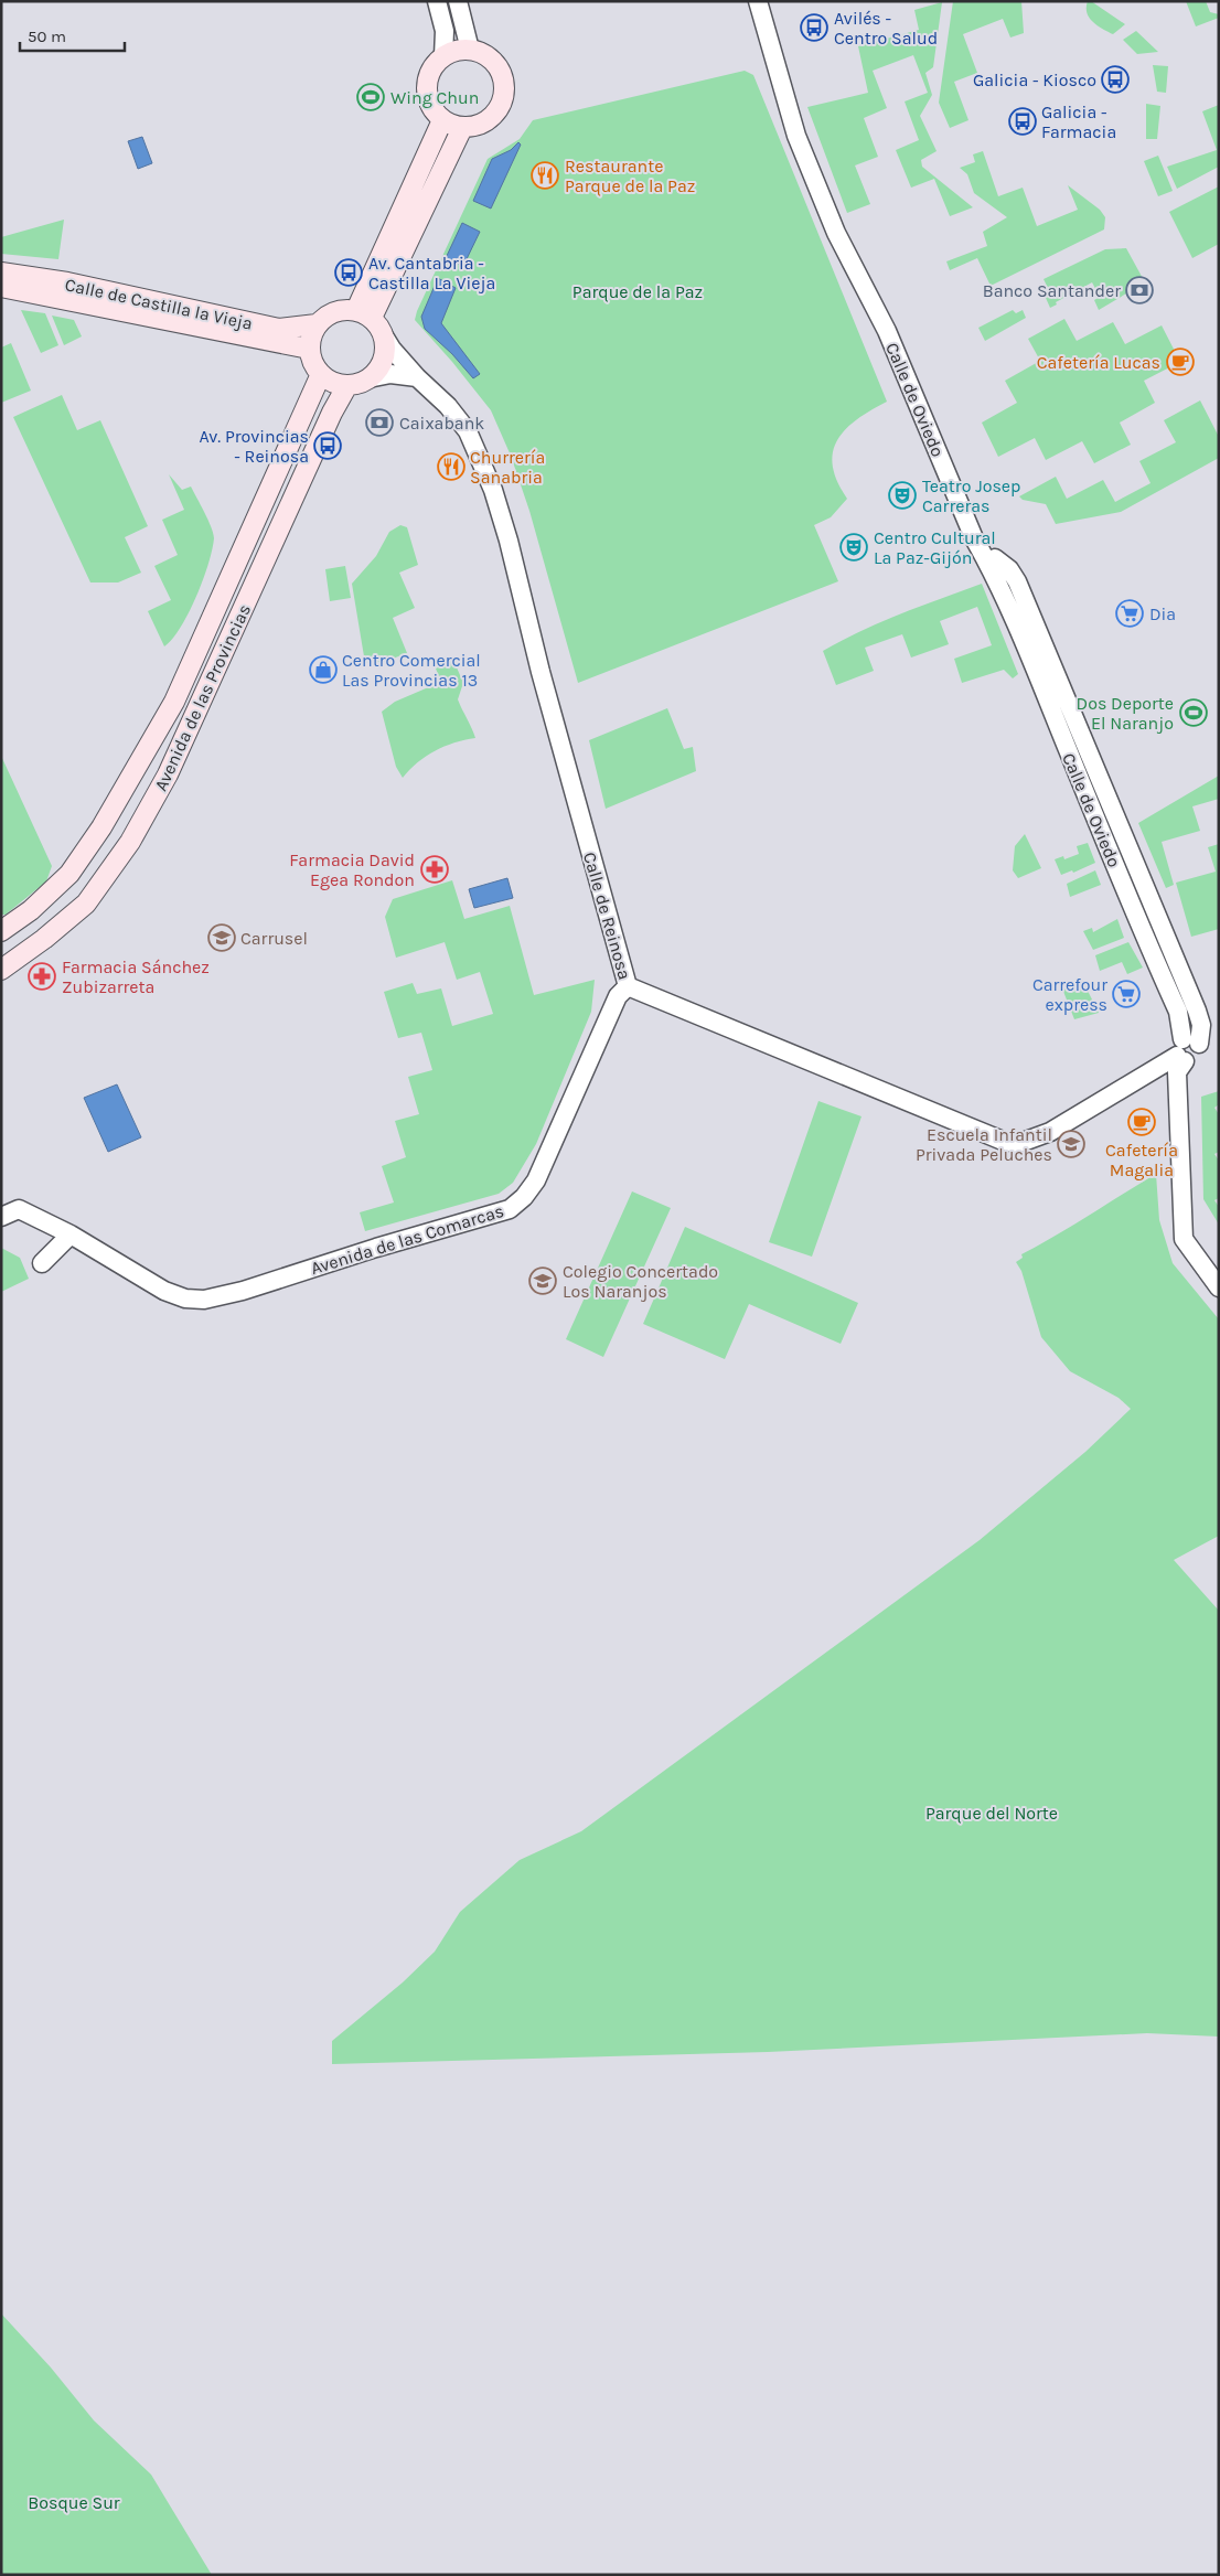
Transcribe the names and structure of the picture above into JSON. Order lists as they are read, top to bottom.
{
  "streets": {
    "main road": ["Calle de Castilla la Vieja", "Avenida de las Provincias"],
    "street": ["Calle de Oviedo", "Calle de Reinosa", "Avenida de las Comarcas"]
  },
  "crossings": [
    ["Calle de Castilla la Vieja", "Avenida de las Provincias"],
    ["Calle de Castilla la Vieja", "Calle de Reinosa"],
    ["Calle de Oviedo", "Calle de Reinosa"],
    ["Avenida de las Provincias", "Calle de Reinosa"],
    ["Calle de Reinosa", "Avenida de las Comarcas"]
  ],
  "parks": ["Parque de la Paz", "Parque del Norte", "Bosque Sur"],
  "places": {
    "bus stop": [
      "Avilés - Centro Salud",
      "Galicia - Kiosco",
      "Galicia - Farmacia",
      "Av. Cantabria - Castilla La Vieja",
      "Av. Provincias - Reinosa"
    ],
    "sports": ["Wing Chun", "Dos Deporte El Naranjo"],
    "restaurant": ["Restaurante Parque de la Paz", "Churrería Sanabria"],
    "bank": ["Banco Santander", "Caixabank"],
    "cafe": ["Cafetería Lucas", "Cafetería Magalia"],
    "theatre": ["Teatro Josep Carreras", "Centro Cultural La Paz-Gijón"],
    "supermarket": ["Dia", "Carrefour express"],
    "shop": ["Centro Comercial Las Provincias 13"],
    "pharmacy": ["Farmacia David Egea Rondon", "Farmacia Sánchez Zubizarreta"],
    "school or university": ["Carrusel", "Escuela Infantil Privada Peluches", "Colegio Concertado Los Naranjos"]
  },
  "scale_bar": "50 m"
}
